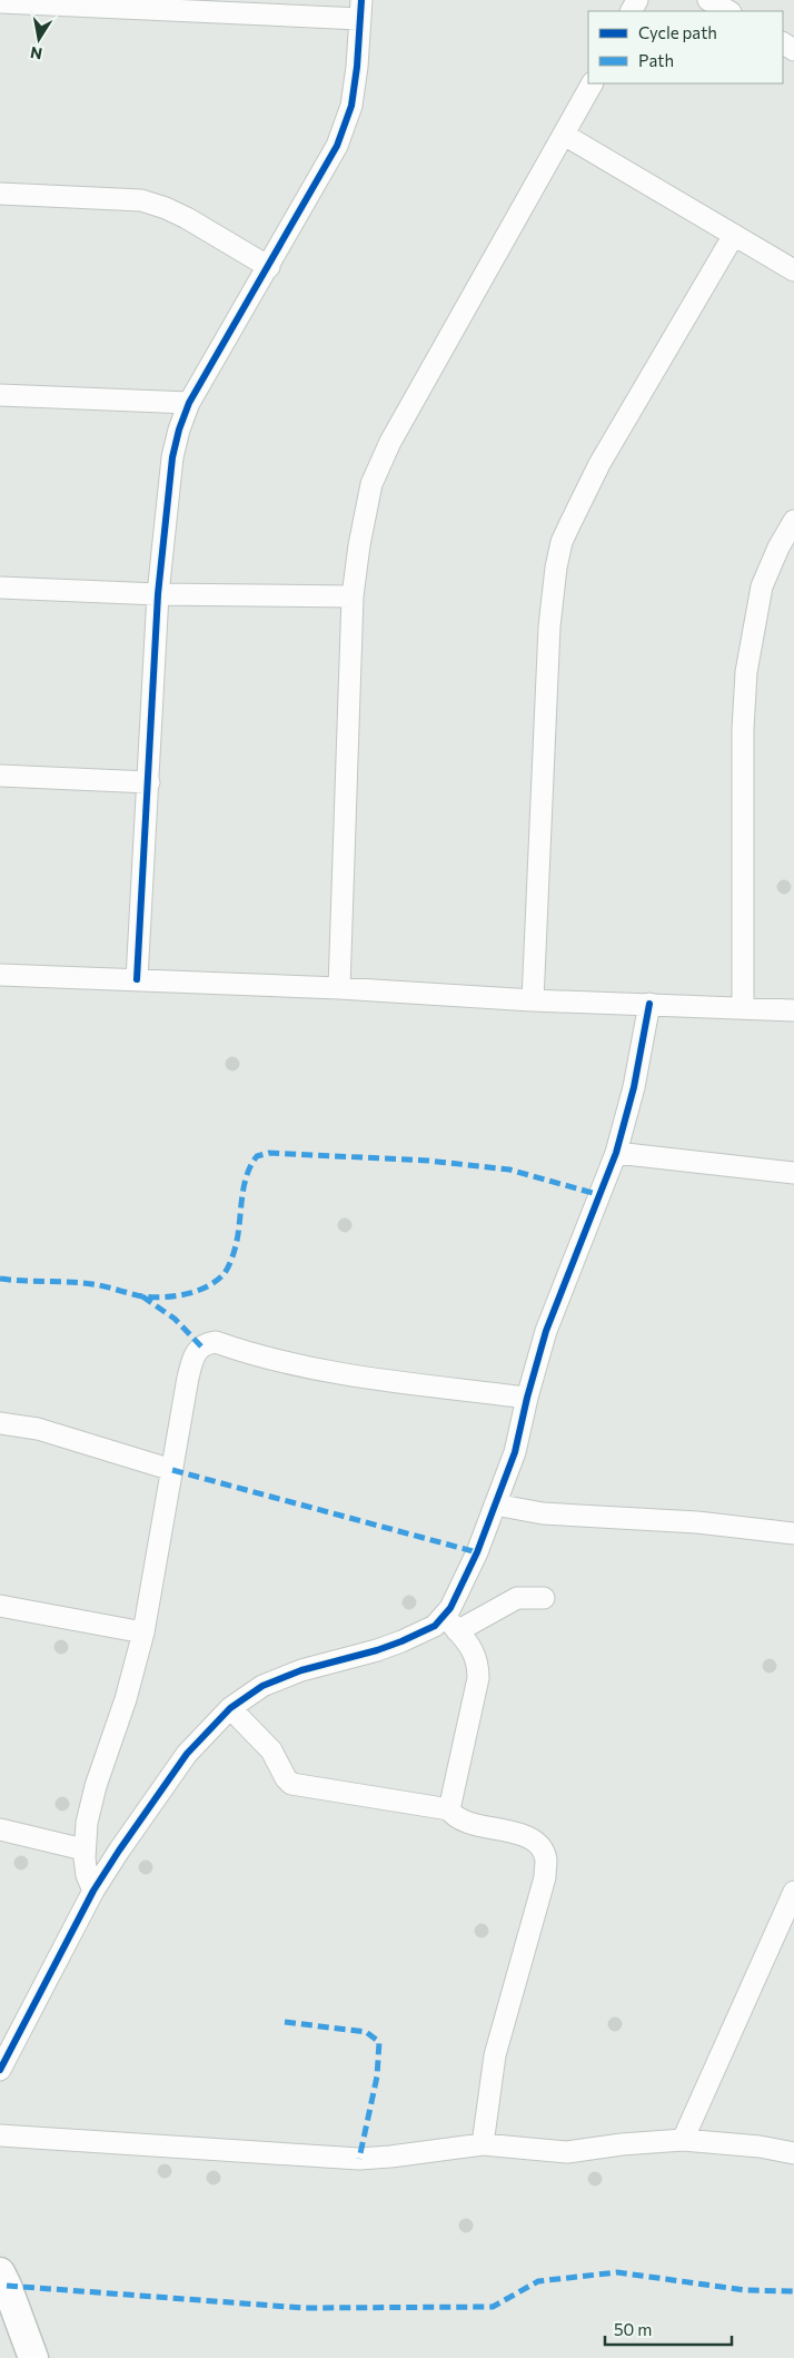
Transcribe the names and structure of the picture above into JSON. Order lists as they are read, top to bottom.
{
  "legend": ["Cycle path", "Path"],
  "scale_bar": "50 m",
  "north": "bottom"
}
